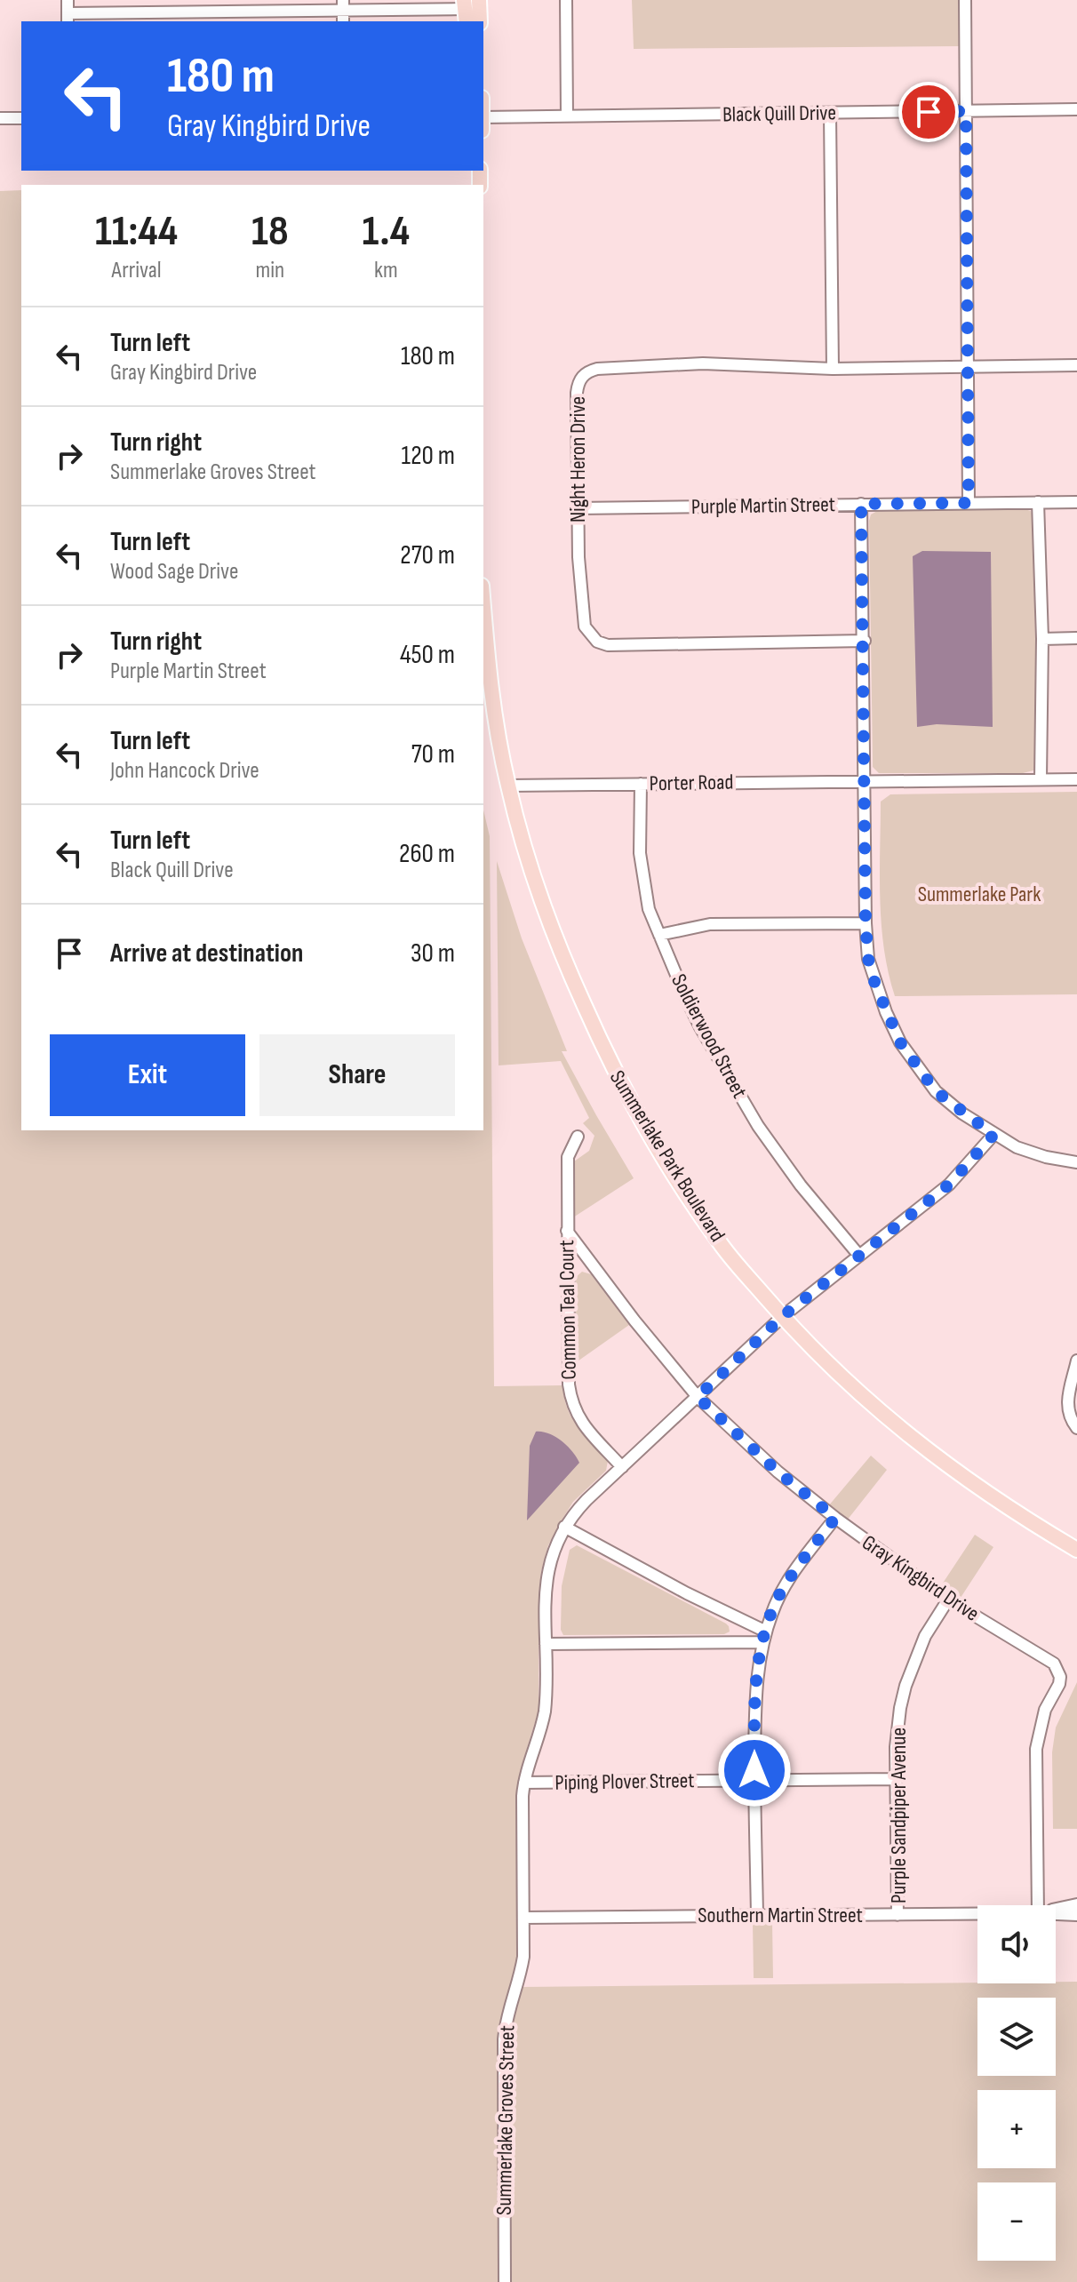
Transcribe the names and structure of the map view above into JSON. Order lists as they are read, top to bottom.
{
  "streets": {
    "main road": ["Summerlake Park Boulevard"],
    "street": [
      "Black Quill Drive",
      "Night Heron Drive",
      "Purple Martin Street",
      "Porter Road",
      "Soldierwood Street",
      "Common Teal Court",
      "Gray Kingbird Drive",
      "Piping Plover Street",
      "Purple Sandpiper Avenue",
      "Southern Martin Street",
      "Summerlake Groves Street"
    ]
  },
  "crossings": [
    ["Night Heron Drive", "Purple Martin Street"],
    ["Porter Road", "Soldierwood Street"],
    ["Porter Road", "Summerlake Park Boulevard"],
    ["Soldierwood Street", "Summerlake Groves Street"],
    ["Summerlake Park Boulevard", "Summerlake Groves Street"],
    ["Common Teal Court", "Gray Kingbird Drive"],
    ["Common Teal Court", "Summerlake Groves Street"],
    ["Gray Kingbird Drive", "Purple Sandpiper Avenue"],
    ["Gray Kingbird Drive", "Summerlake Groves Street"],
    ["Piping Plover Street", "Purple Sandpiper Avenue"],
    ["Piping Plover Street", "Summerlake Groves Street"],
    ["Purple Sandpiper Avenue", "Southern Martin Street"],
    ["Southern Martin Street", "Summerlake Groves Street"]
  ],
  "parks": ["Summerlake Park"],
  "page": {
    "turn": ["180 m", "Gray Kingbird Drive"],
    "eta": [
      "11:44",
      "Arrival",
      "18",
      "min",
      "1.4",
      "km"
    ],
    "list": [
      {
        "name": "Turn left",
        "note": "Gray Kingbird Drive",
        "value": "180 m"
      },
      {
        "name": "Turn right",
        "note": "Summerlake Groves Street",
        "value": "120 m"
      },
      {
        "name": "Turn left",
        "note": "Wood Sage Drive",
        "value": "270 m"
      },
      {
        "name": "Turn right",
        "note": "Purple Martin Street",
        "value": "450 m"
      },
      {
        "name": "Turn left",
        "note": "John Hancock Drive",
        "value": "70 m"
      },
      {
        "name": "Turn left",
        "note": "Black Quill Drive",
        "value": "260 m"
      },
      {
        "name": "Arrive at destination",
        "value": "30 m"
      }
    ],
    "buttons": ["Exit", "Share"],
    "map_buttons": ["+", "−"]
  }
}
